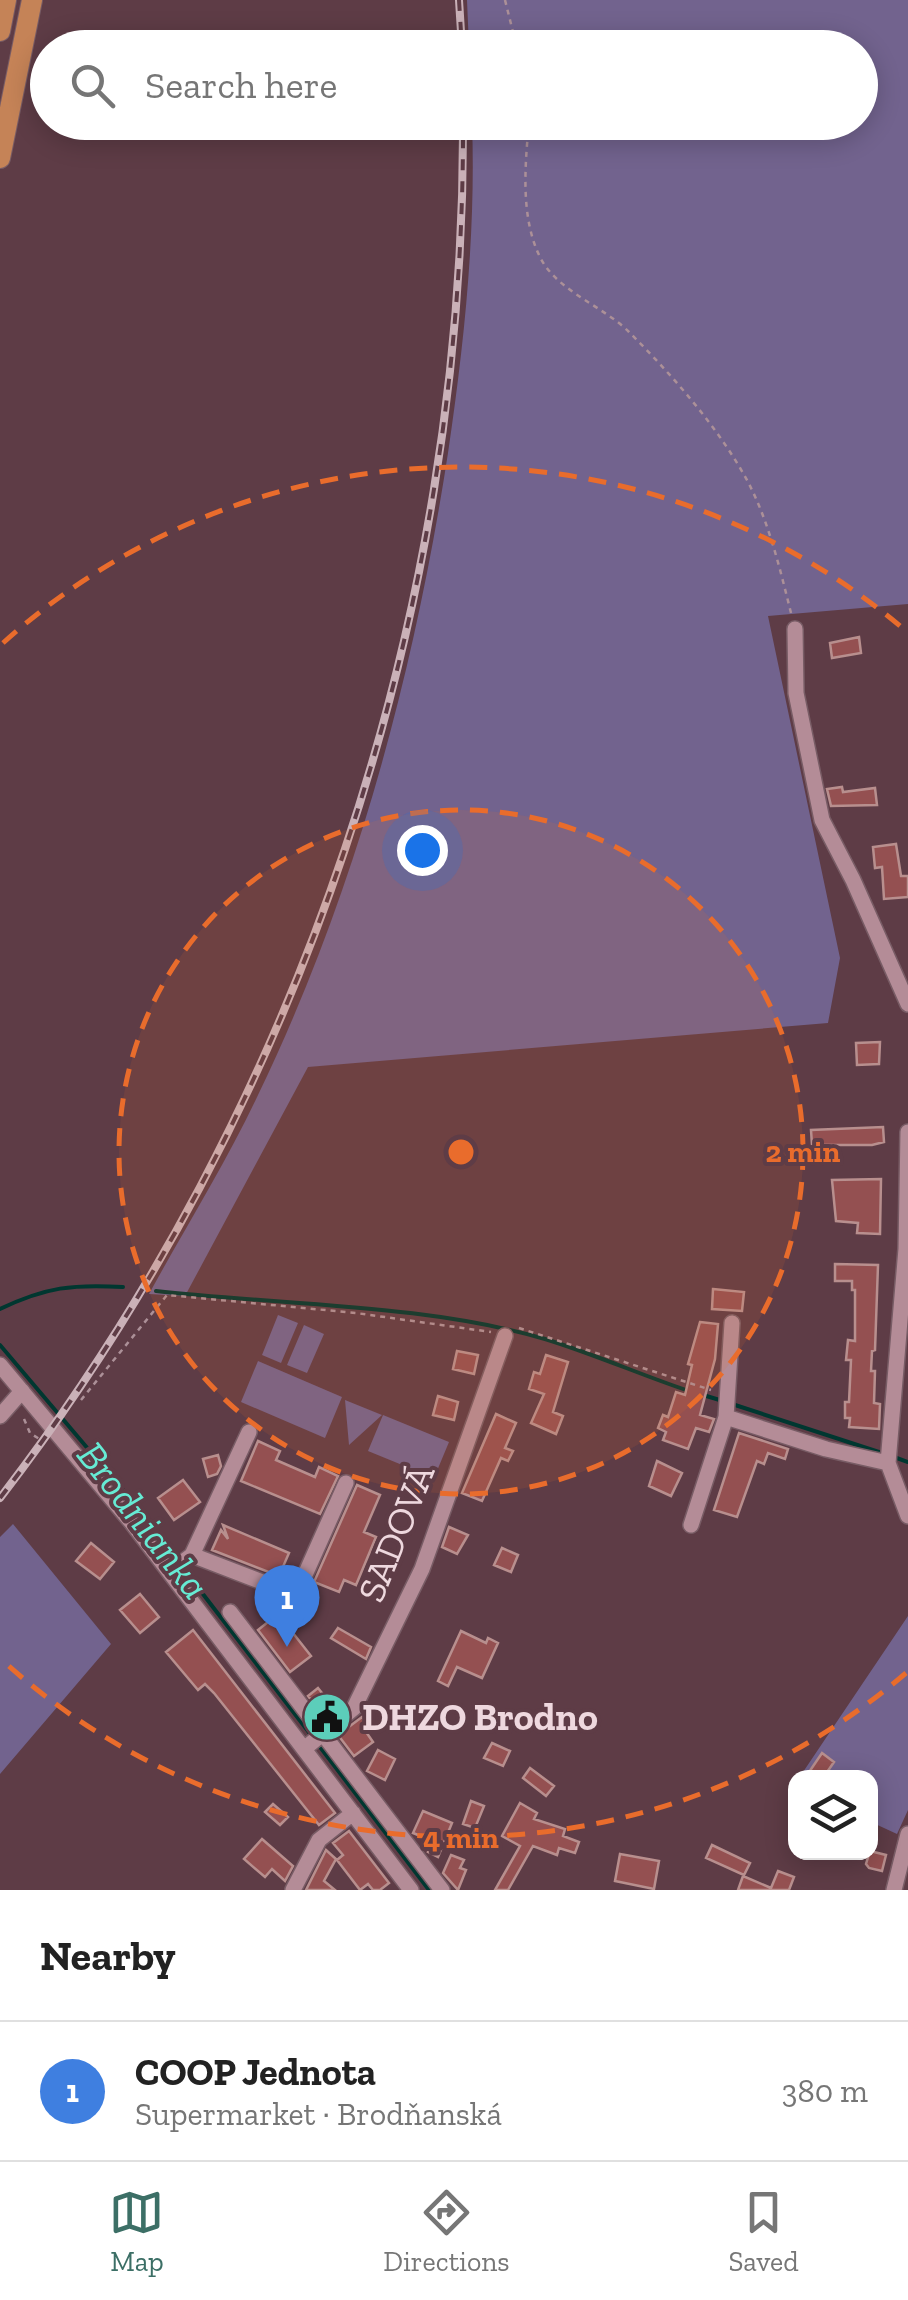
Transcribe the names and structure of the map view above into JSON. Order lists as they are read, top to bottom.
{
  "streets": {
    "street": ["SADOVÁ"]
  },
  "water": ["Brodnianka"],
  "places": {
    "public building": ["DHZO Brodno"]
  },
  "page": {
    "search": "Search here",
    "pins": "1",
    "heading": "Nearby",
    "list": [
      {
        "mark": "1",
        "name": "COOP Jednota",
        "note": "Supermarket · Brodňanská",
        "value": "380 m"
      }
    ],
    "nav": ["Map", "Directions", "Saved"]
  },
  "rings": ["2 min", "4 min"]
}
